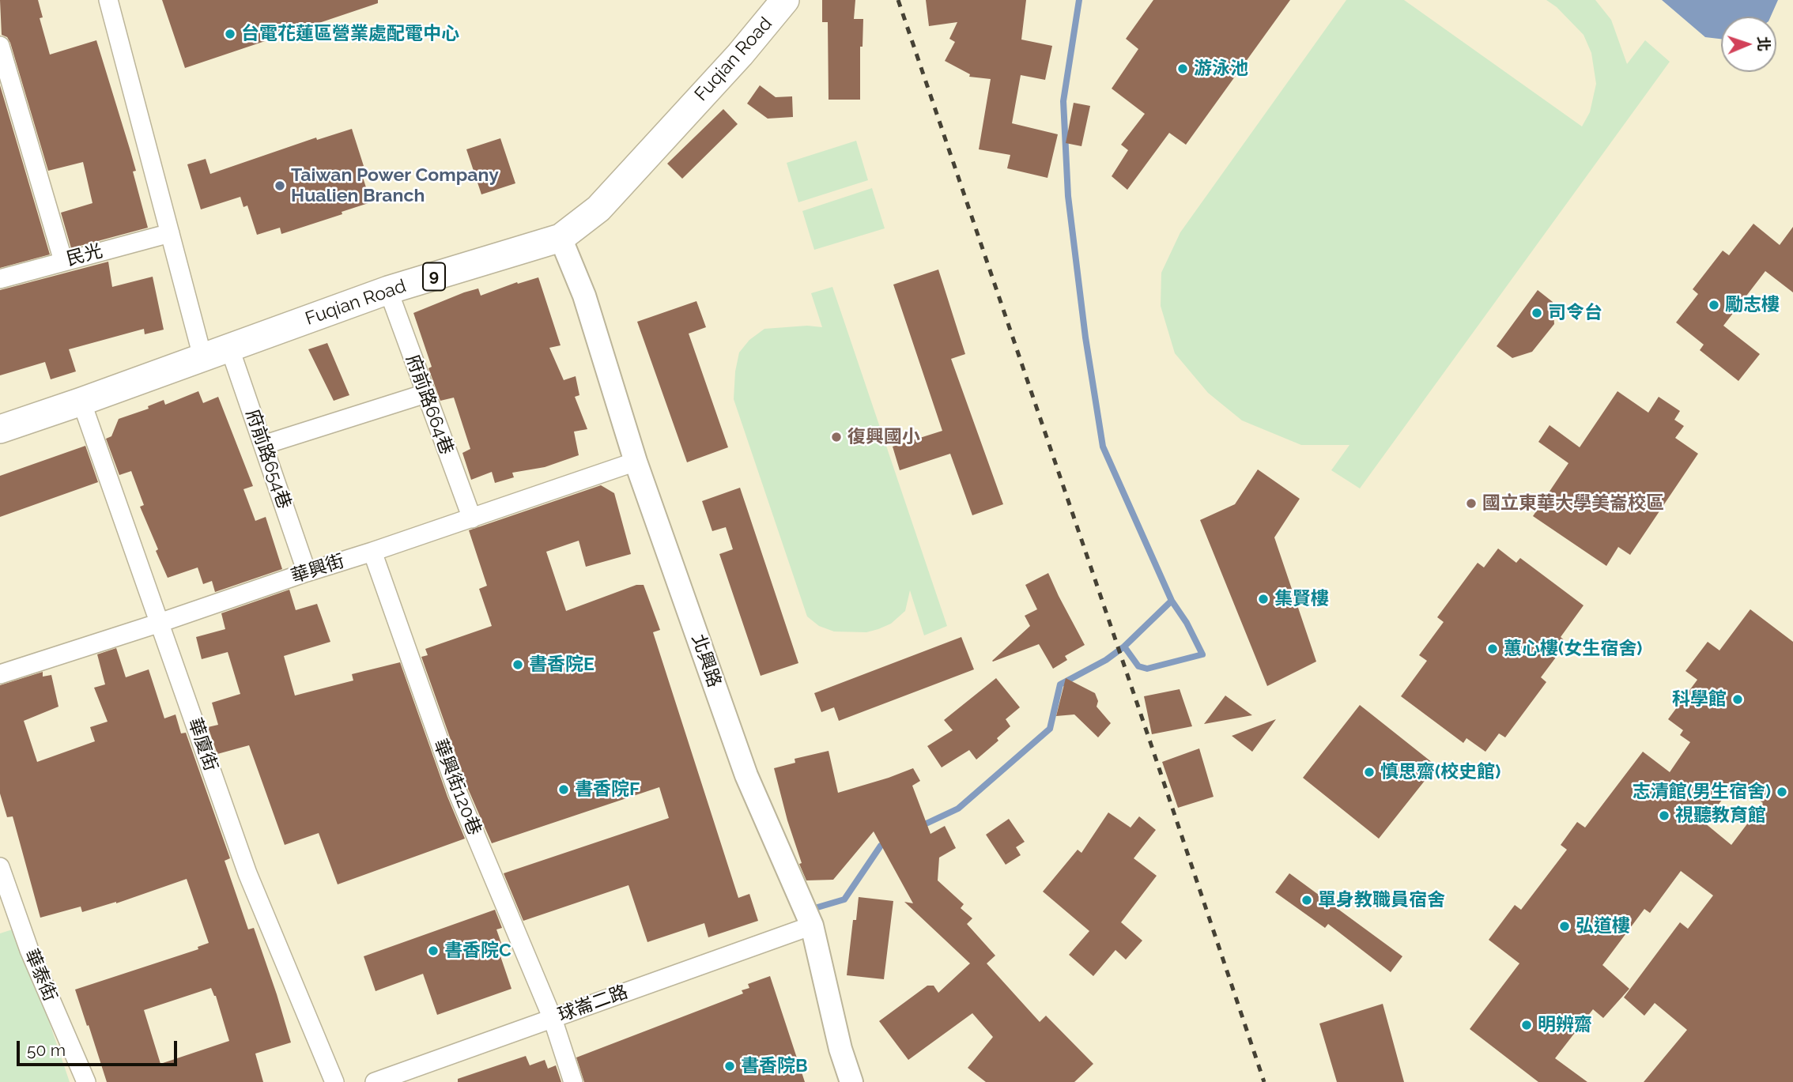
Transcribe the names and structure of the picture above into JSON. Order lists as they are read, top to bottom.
{
  "streets": {
    "main road": ["Fuqian Road", "9"],
    "street": [
      "民光",
      "府前路664巷",
      "府前路654巷",
      "華興街",
      "北興路",
      "華廈街",
      "華興街120巷",
      "華泰街",
      "球崙二路"
    ]
  },
  "crossings": [
    ["Fuqian Road", "府前路664巷"],
    ["Fuqian Road", "府前路654巷"],
    ["Fuqian Road", "北興路"],
    ["Fuqian Road", "華廈街"],
    ["府前路664巷", "華興街"],
    ["府前路654巷", "華興街"],
    ["華興街", "北興路"],
    ["華興街", "華廈街"],
    ["華興街", "華興街120巷"],
    ["北興路", "球崙二路"],
    ["華興街120巷", "球崙二路"]
  ],
  "places": [
    "台電花蓮區營業處配電中心",
    "游泳池",
    "Taiwan Power Company Hualien Branch",
    "勵志樓",
    "司令台",
    "復興國小",
    "國立東華大學美崙校區",
    "集賢樓",
    "蕙心樓(女生宿舍)",
    "書香院E",
    "科學館",
    "慎思齋(校史館)",
    "書香院F",
    "志清館(男生宿舍)",
    "視聽教育館",
    "單身教職員宿舍",
    "弘道樓",
    "書香院C",
    "明辨齋",
    "書香院B"
  ],
  "scale_bar": "50 m",
  "north": "right"
}
